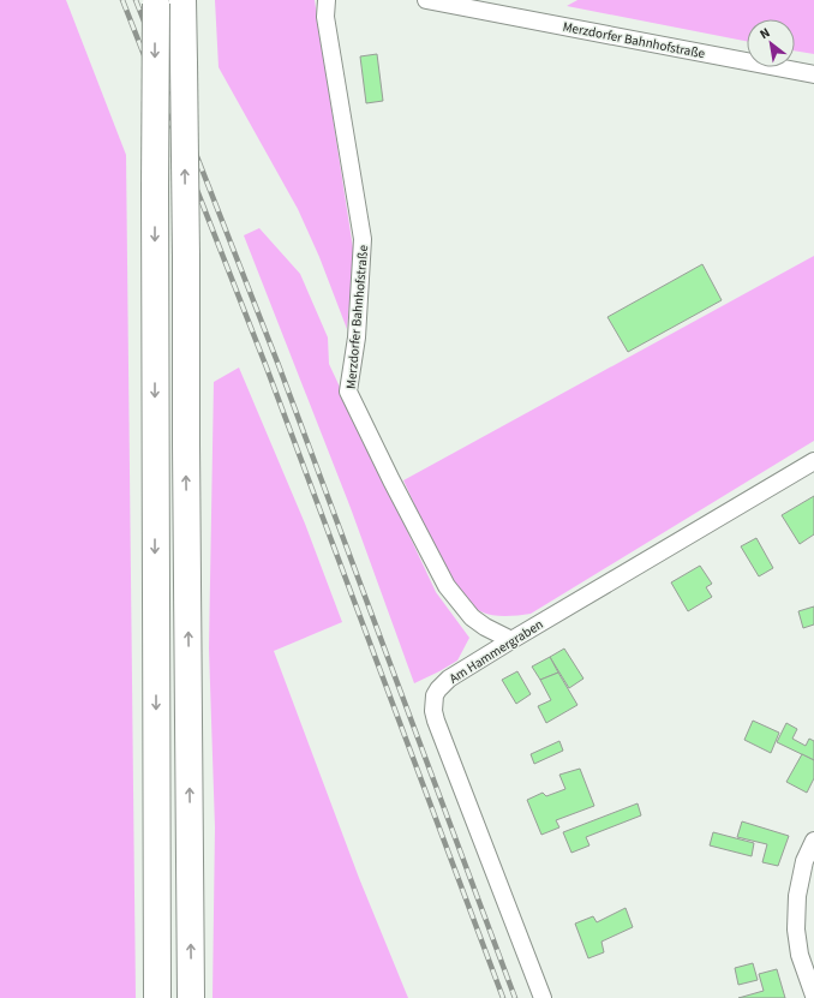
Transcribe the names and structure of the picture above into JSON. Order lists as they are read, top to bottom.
{
  "streets": {
    "street": ["Merzdorfer Bahnhofstraße", "Am Hammergraben"]
  },
  "crossings": [
    ["Merzdorfer Bahnhofstraße", "Am Hammergraben"]
  ],
  "north": "top left"
}
